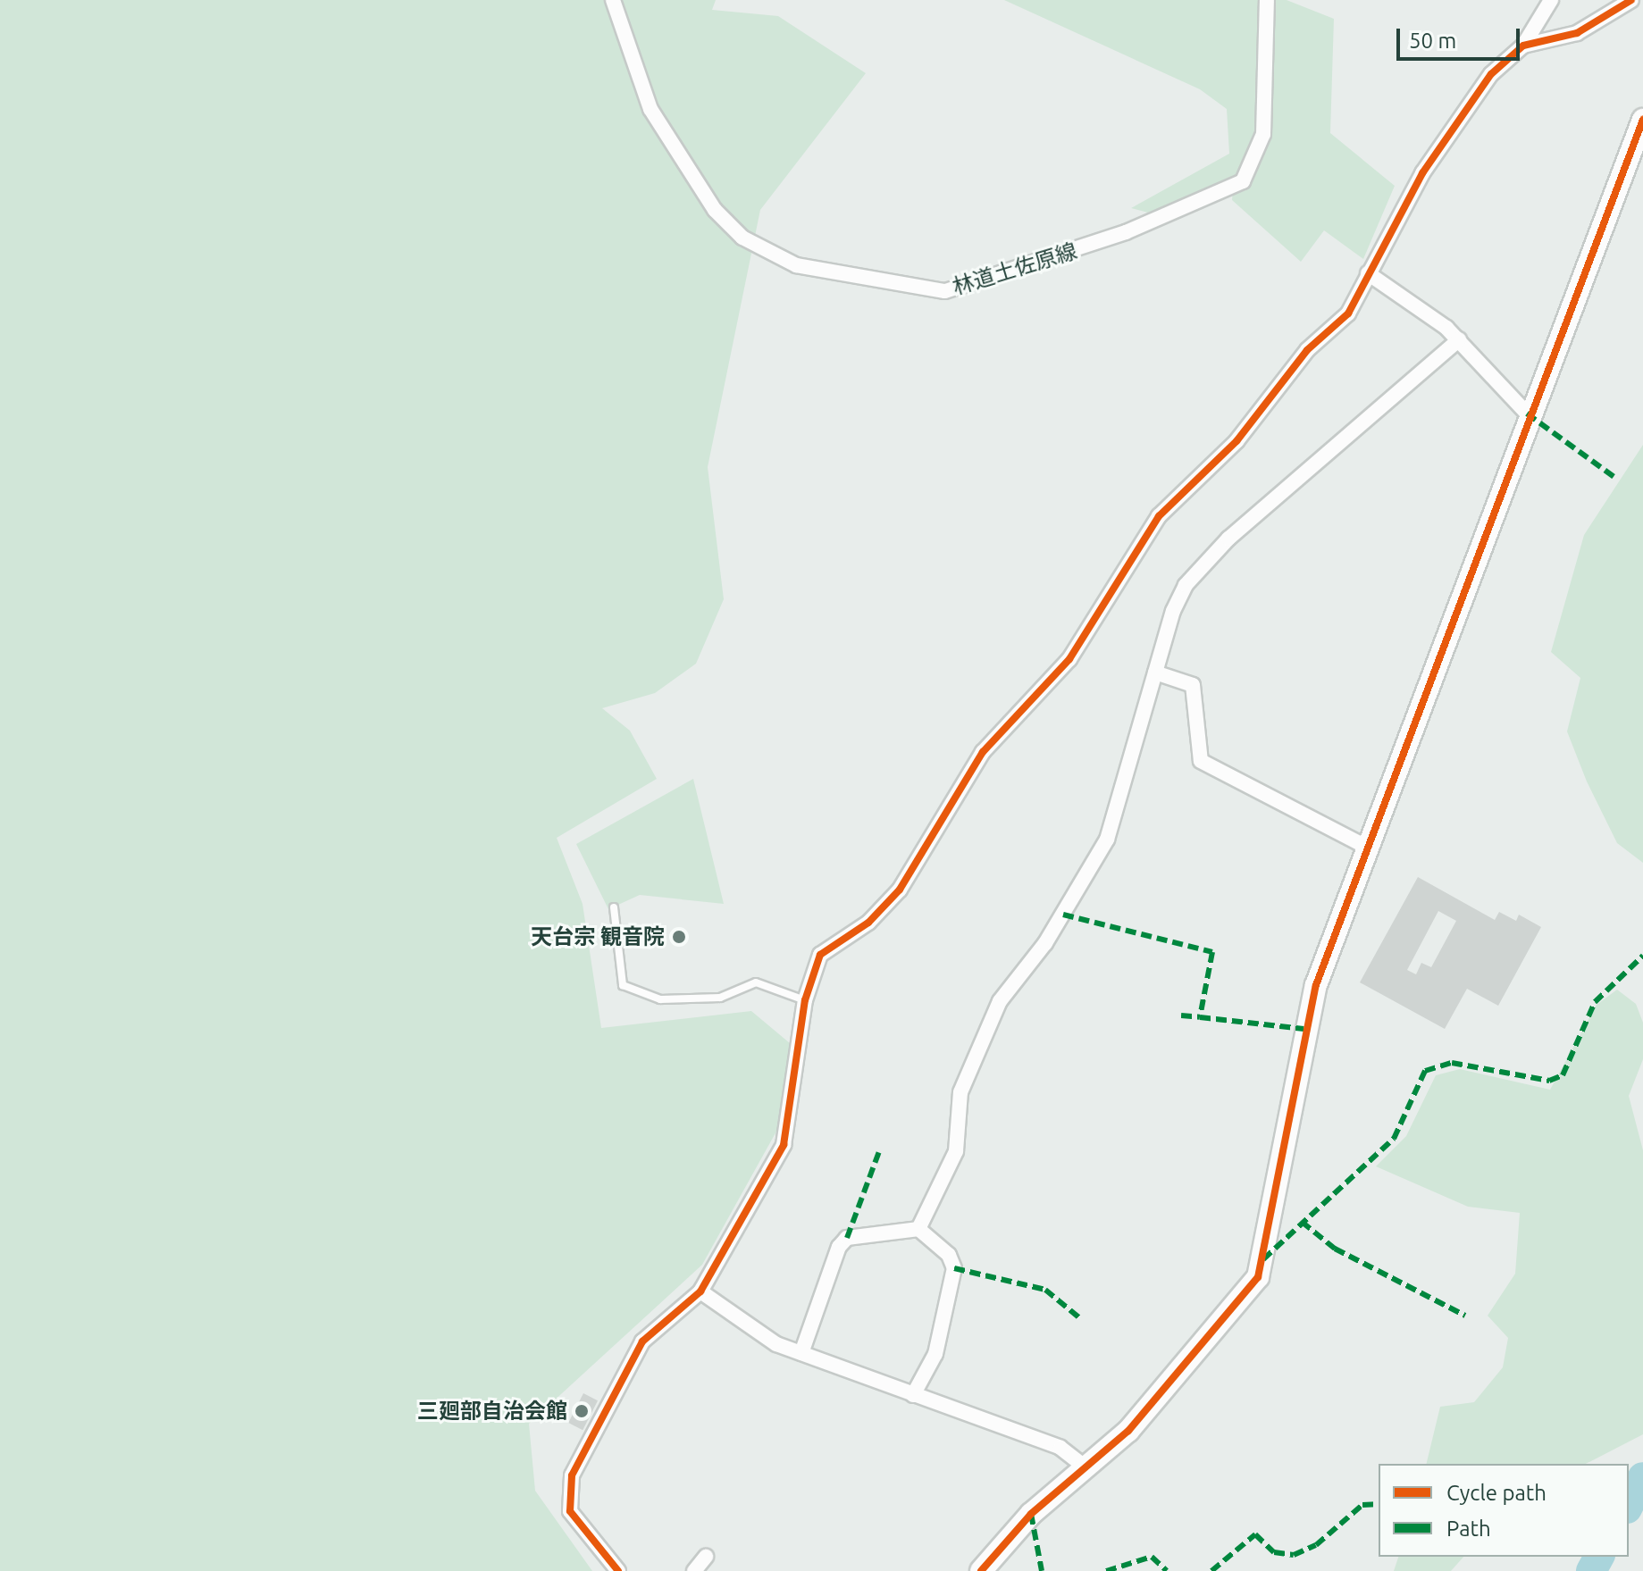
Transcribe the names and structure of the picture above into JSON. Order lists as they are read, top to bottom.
{
  "streets": {
    "street": ["林道土佐原線"]
  },
  "places": ["天台宗 観音院", "三廻部自治会館"],
  "legend": ["Cycle path", "Path"],
  "scale_bar": "50 m"
}
